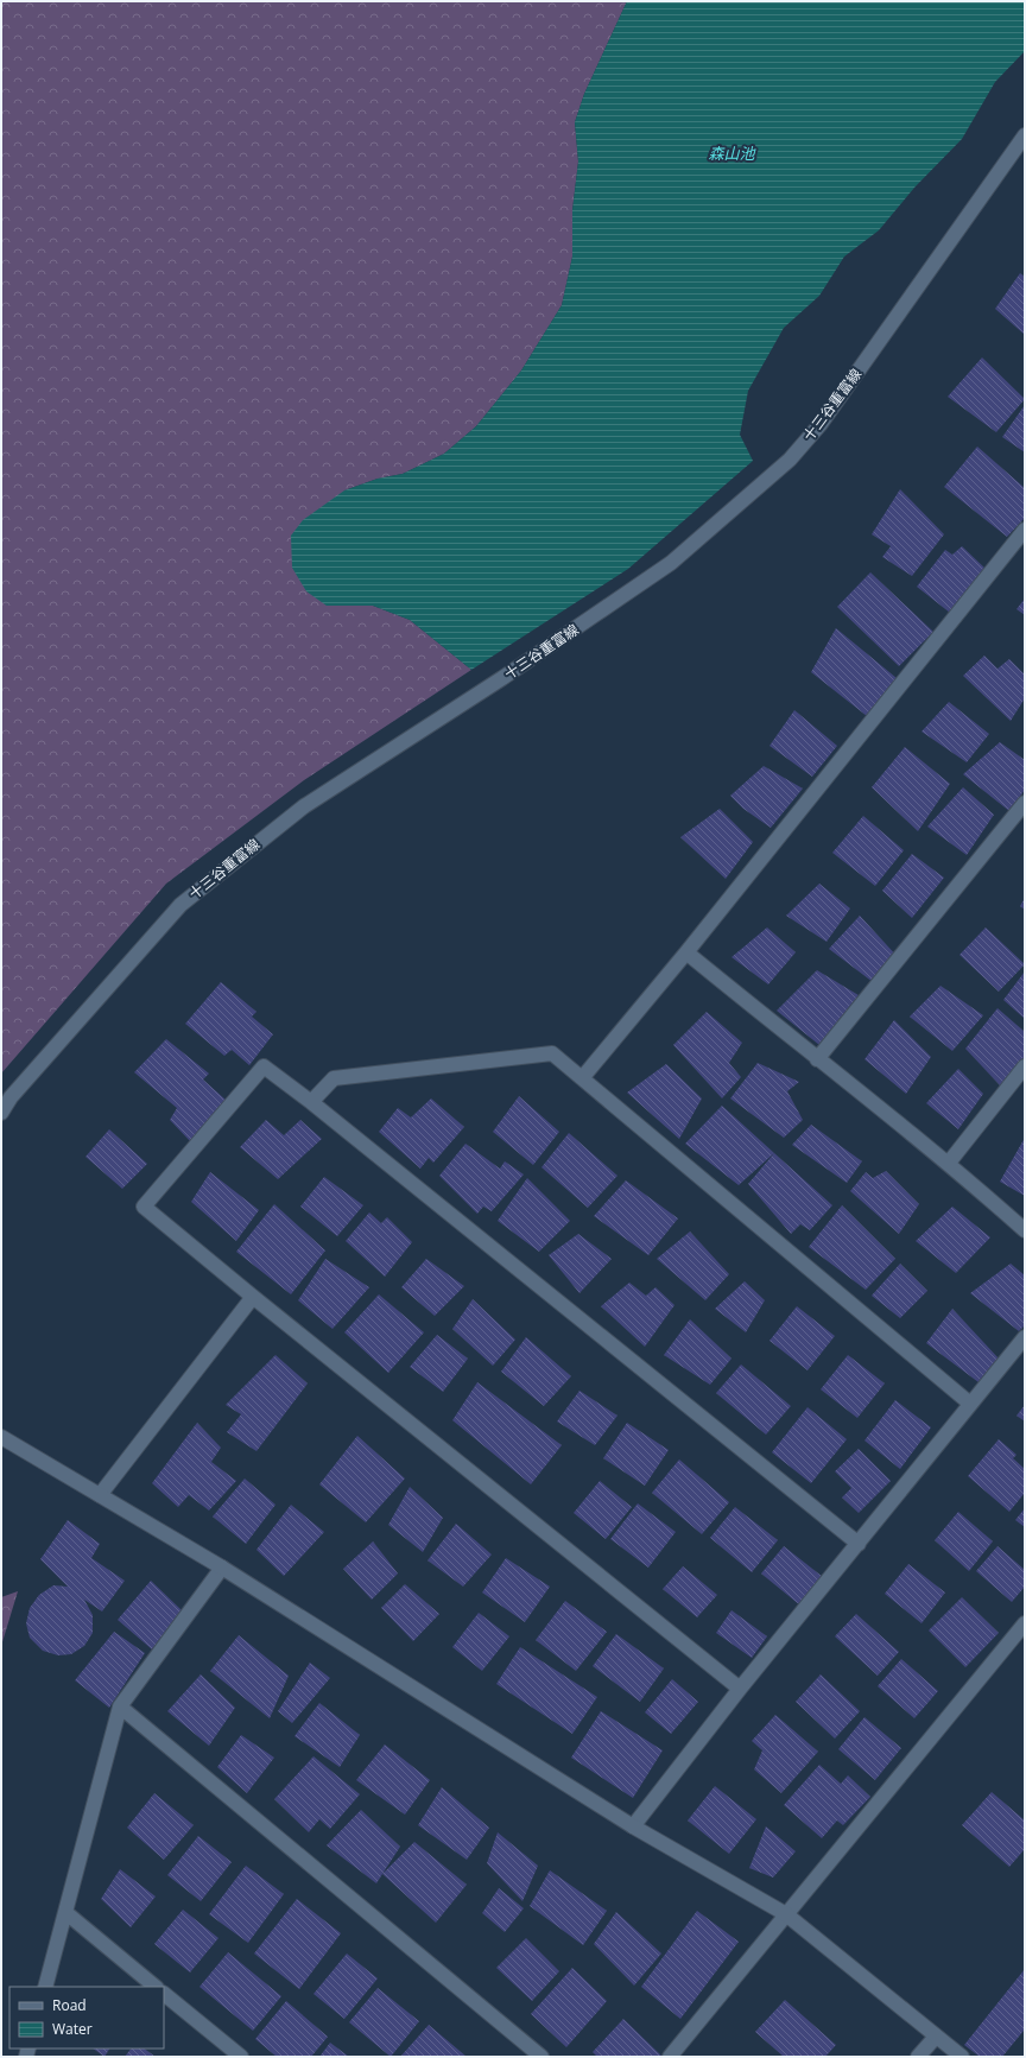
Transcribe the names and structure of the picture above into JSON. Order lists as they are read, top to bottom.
{
  "streets": {
    "street": ["十三谷重富線"]
  },
  "water": ["森山池"],
  "legend": ["Road", "Water"]
}
